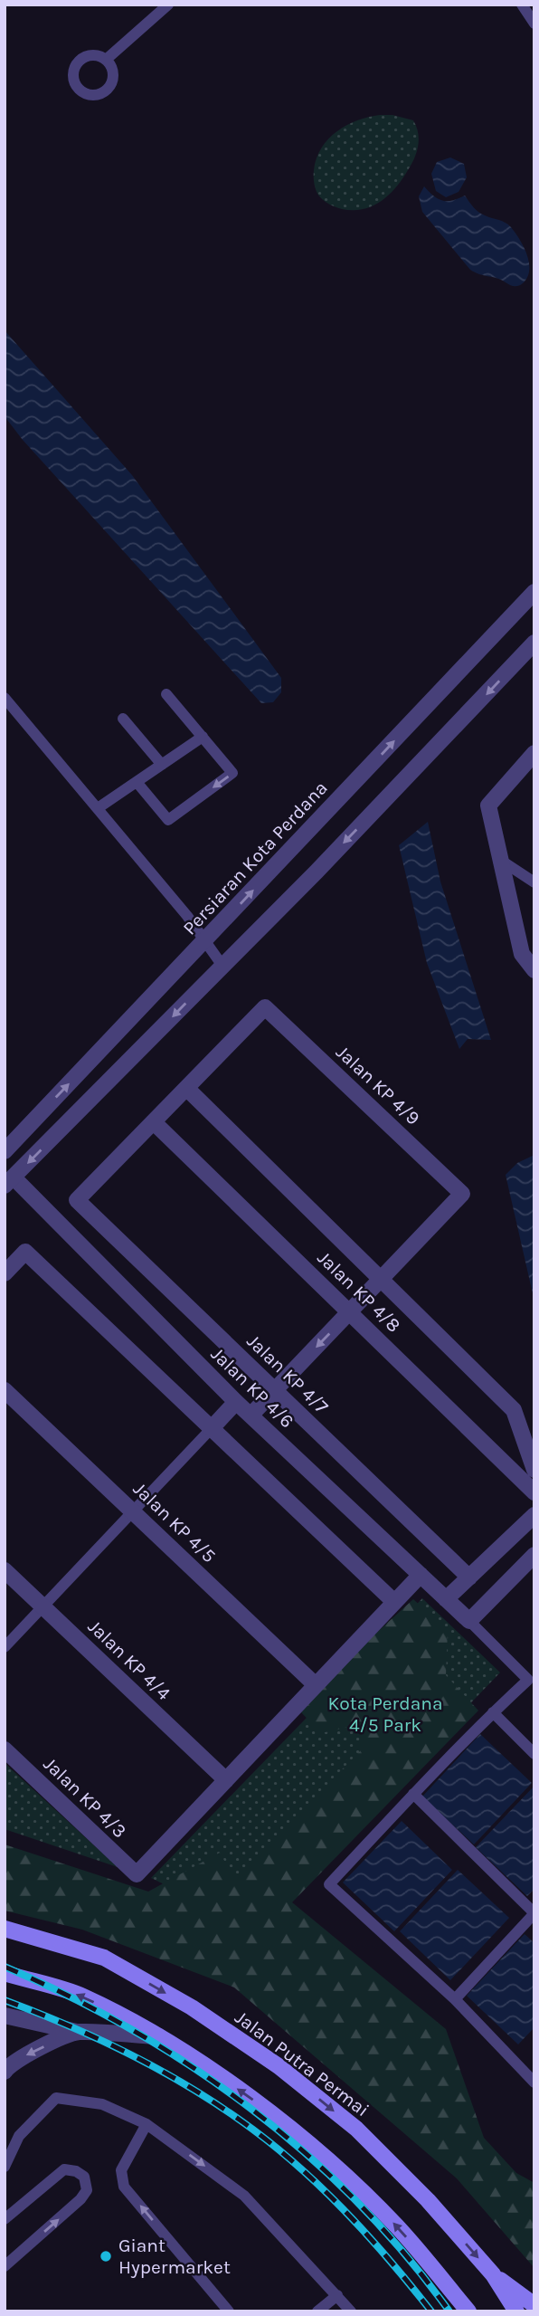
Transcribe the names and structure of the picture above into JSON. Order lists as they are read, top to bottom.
{
  "streets": {
    "main road": ["Jalan Putra Permai"],
    "street": [
      "Persiaran Kota Perdana",
      "Jalan KP 4/9",
      "Jalan KP 4/8",
      "Jalan KP 4/7",
      "Jalan KP 4/6",
      "Jalan KP 4/5",
      "Jalan KP 4/4",
      "Jalan KP 4/3"
    ]
  },
  "crossings": [
    ["Jalan KP 4/9", "Jalan KP 4/8"],
    ["Jalan KP 4/8", "Jalan KP 4/7"],
    ["Jalan KP 4/4", "Jalan KP 4/3"]
  ],
  "parks": ["Kota Perdana 4/5 Park"],
  "places": ["Giant Hypermarket"]
}
